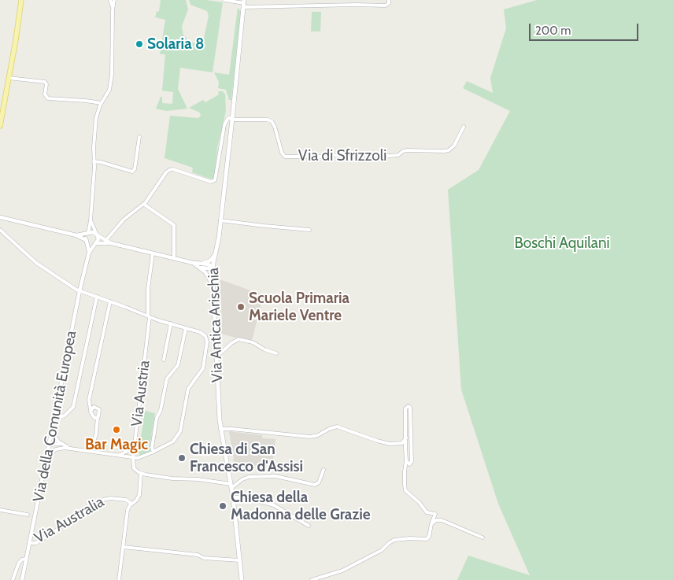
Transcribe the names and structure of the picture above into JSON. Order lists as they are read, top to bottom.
{
  "streets": {
    "main road": ["Via Antica Arischia"],
    "street": [
      "Via di Sfrizzoli",
      "Via Austria",
      "Via della Comunità Europea",
      "Via Australia"
    ]
  },
  "crossings": [
    ["Via di Sfrizzoli", "Via Antica Arischia"],
    ["Via della Comunità Europea", "Via Australia"]
  ],
  "parks": ["Boschi Aquilani"],
  "places": [
    "Solaria 8",
    "Scuola Primaria Mariele Ventre",
    "Bar Magic",
    "Chiesa di San Francesco d'Assisi",
    "Chiesa della Madonna delle Grazie"
  ],
  "scale_bar": "200 m"
}
